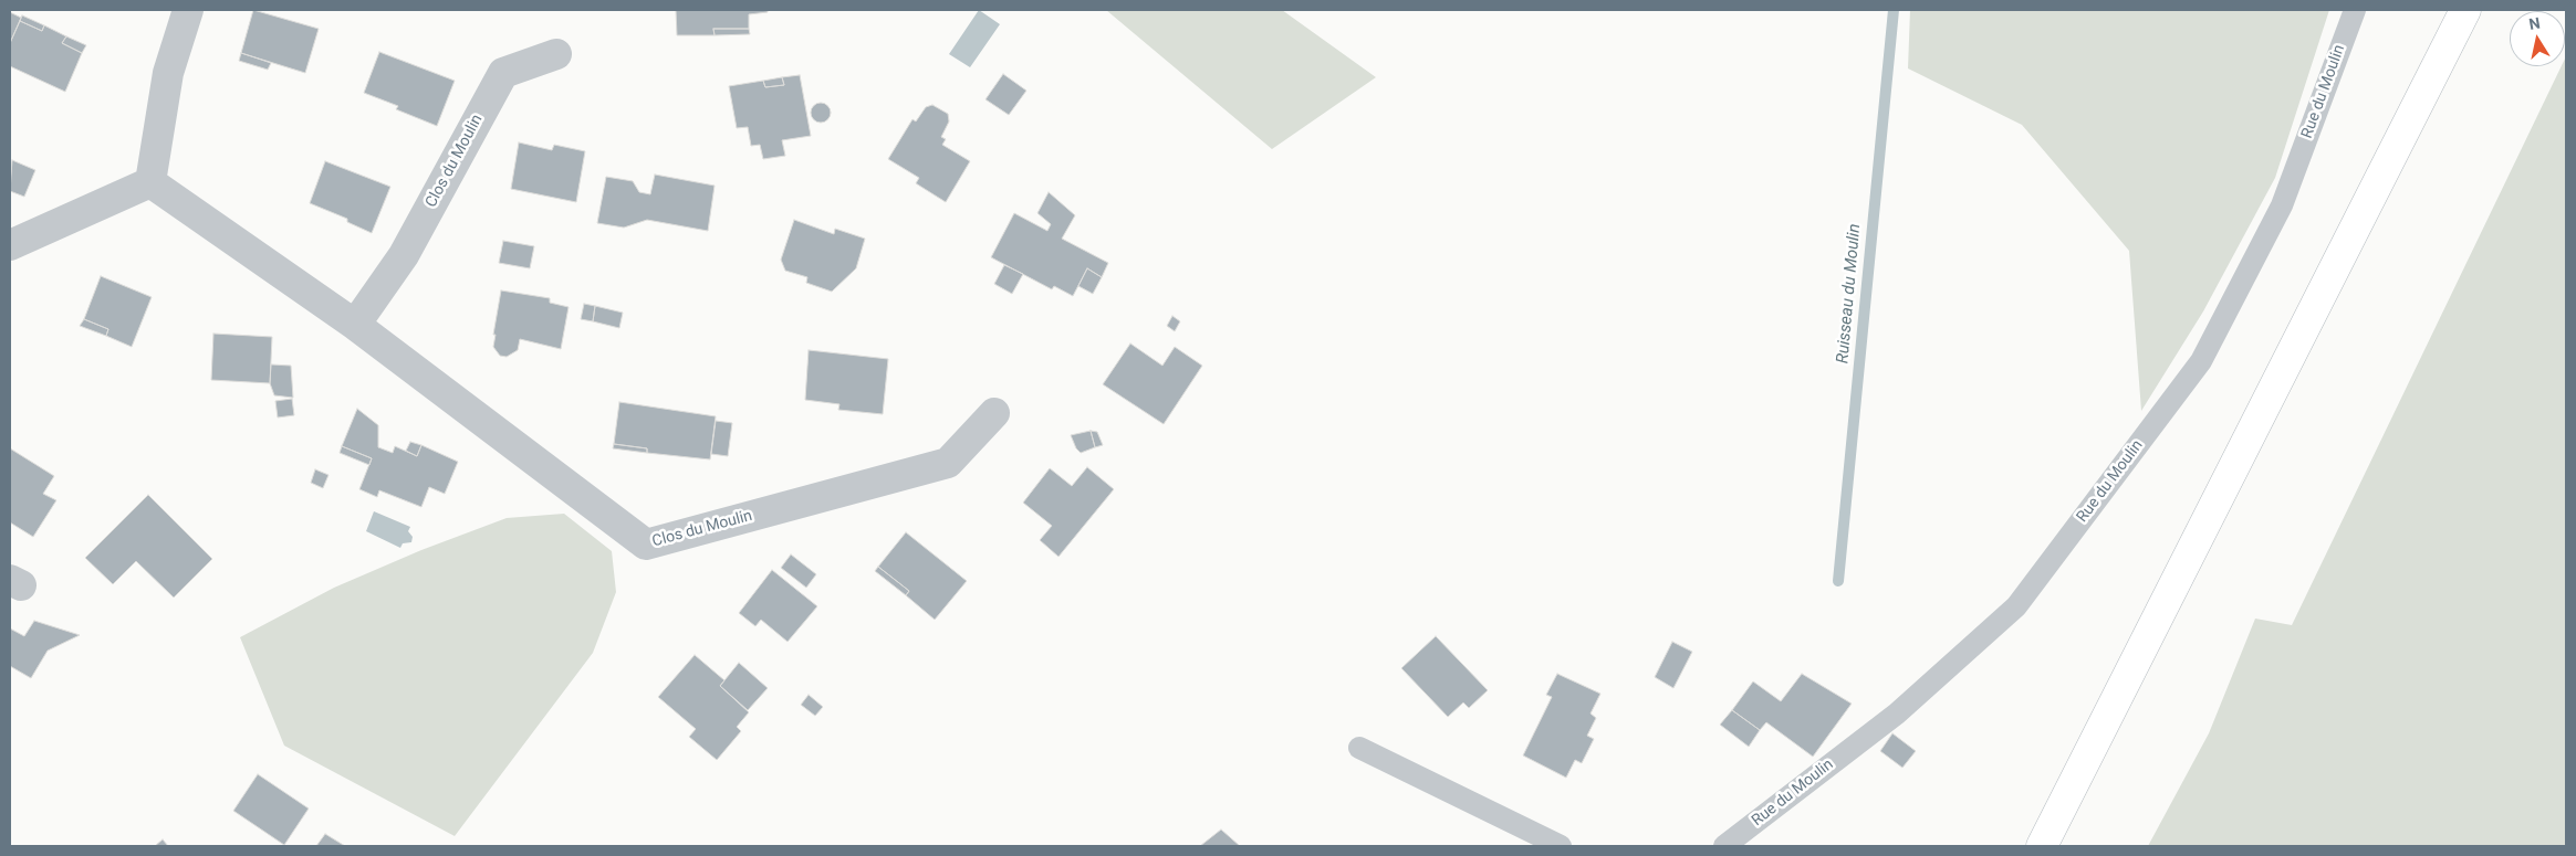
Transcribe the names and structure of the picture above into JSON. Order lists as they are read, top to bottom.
{
  "streets": {
    "street": ["Clos du Moulin"],
    "lane": ["Rue du Moulin"]
  },
  "water": ["Ruisseau du Moulin"],
  "north": "top"
}
